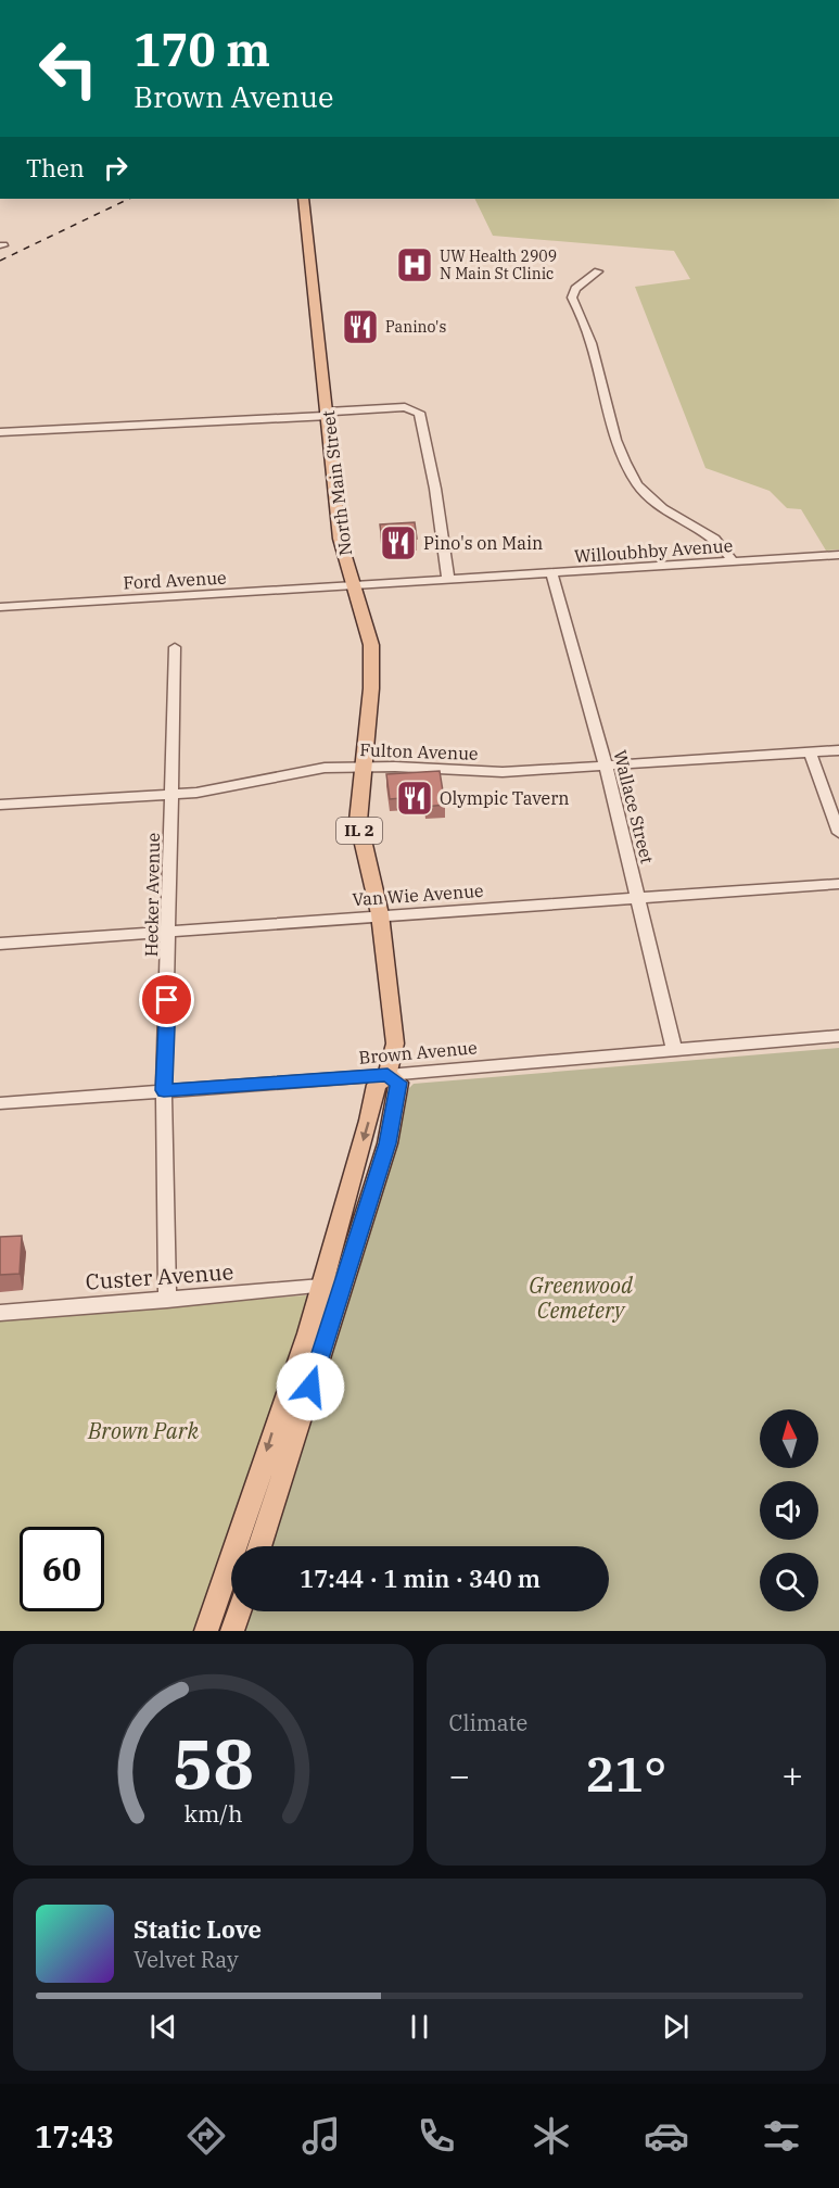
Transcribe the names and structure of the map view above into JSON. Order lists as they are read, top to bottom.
{
  "streets": {
    "main road": ["North Main Street", "IL 2"],
    "street": [
      "Willoubhby Avenue",
      "Ford Avenue",
      "Fulton Avenue",
      "Wallace Street",
      "Hecker Avenue",
      "Van Wie Avenue",
      "Brown Avenue",
      "Custer Avenue"
    ]
  },
  "crossings": [
    ["North Main Street", "Willoubhby Avenue"],
    ["North Main Street", "Ford Avenue"],
    ["North Main Street", "Fulton Avenue"],
    ["North Main Street", "Van Wie Avenue"],
    ["North Main Street", "Brown Avenue"],
    ["North Main Street", "Custer Avenue"],
    ["Willoubhby Avenue", "Ford Avenue"],
    ["Willoubhby Avenue", "Wallace Street"],
    ["Fulton Avenue", "Wallace Street"],
    ["Fulton Avenue", "Hecker Avenue"],
    ["Wallace Street", "Van Wie Avenue"],
    ["Wallace Street", "Brown Avenue"],
    ["Hecker Avenue", "Van Wie Avenue"],
    ["Hecker Avenue", "Brown Avenue"],
    ["Hecker Avenue", "Custer Avenue"]
  ],
  "parks": ["Greenwood Cemetery", "Brown Park"],
  "places": {
    "hospital": ["UW Health 2909 N Main St Clinic"],
    "restaurant": ["Panino's", "Pino's on Main", "Olympic Tavern"]
  },
  "north": "top",
  "page": {
    "turn": ["170 m", "Brown Avenue"],
    "then": "Then",
    "limit": "60",
    "trip": "17:44 · 1 min · 340 m",
    "tile": "Climate",
    "heat": ["−", "21°", "+"],
    "song": ["Static Love", "Velvet Ray"],
    "tabs": "17:43",
    "gauge": ["58", "km/h"]
  }
}
